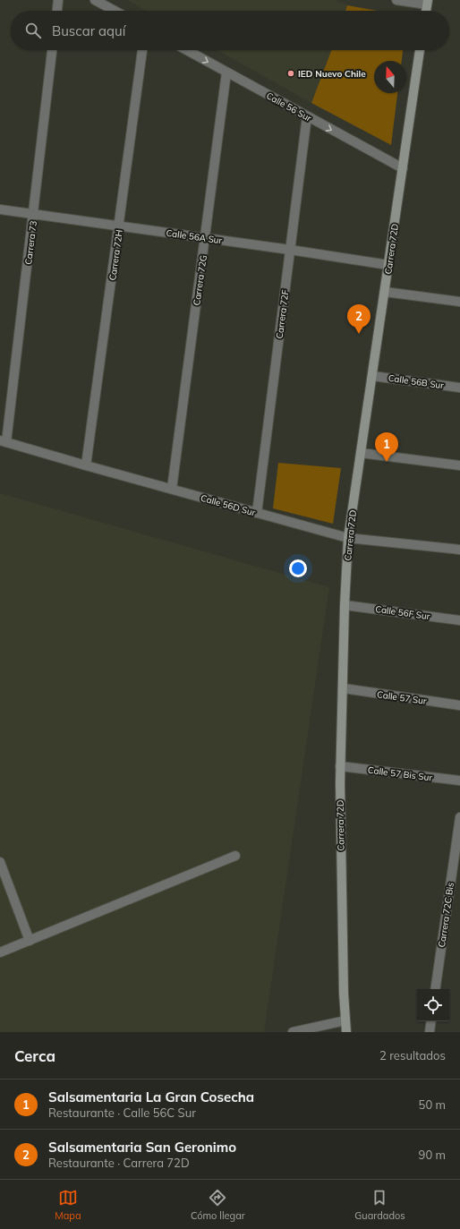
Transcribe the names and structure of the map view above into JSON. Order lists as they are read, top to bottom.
{
  "streets": {
    "street": [
      "Calle 56 Sur",
      "Calle 56A Sur",
      "Carrera 73",
      "Carrera 72D",
      "Carrera 72H",
      "Carrera 72G",
      "Carrera 72F",
      "Calle 56B Sur",
      "Calle 56D Sur",
      "Calle 56F Sur",
      "Calle 57 Sur",
      "Calle 57 Bis Sur",
      "Carrera 72C Bis"
    ]
  },
  "crossings": [
    ["Calle 56 Sur", "Carrera 72D"],
    ["Calle 56 Sur", "Carrera 72G"],
    ["Calle 56 Sur", "Carrera 72F"],
    ["Calle 56A Sur", "Carrera 73"],
    ["Calle 56A Sur", "Carrera 72D"],
    ["Calle 56A Sur", "Carrera 72H"],
    ["Calle 56A Sur", "Carrera 72G"],
    ["Calle 56A Sur", "Carrera 72F"],
    ["Carrera 73", "Calle 56D Sur"],
    ["Carrera 72D", "Calle 56B Sur"],
    ["Carrera 72D", "Calle 56D Sur"],
    ["Carrera 72D", "Calle 56F Sur"],
    ["Carrera 72D", "Calle 57 Sur"],
    ["Carrera 72D", "Calle 57 Bis Sur"],
    ["Carrera 72H", "Calle 56D Sur"],
    ["Carrera 72G", "Calle 56D Sur"],
    ["Carrera 72F", "Calle 56D Sur"]
  ],
  "one_way": ["Calle 56 Sur"],
  "places": ["IED Nuevo Chile"],
  "north": "top",
  "page": {
    "search": "Buscar aquí",
    "pins": ["2", "1"],
    "heading": ["Cerca", "2 resultados"],
    "list": [
      {
        "mark": "1",
        "name": "Salsamentaria La Gran Cosecha",
        "note": "Restaurante · Calle 56C Sur",
        "value": "50 m"
      },
      {
        "mark": "2",
        "name": "Salsamentaria San Geronimo",
        "note": "Restaurante · Carrera 72D",
        "value": "90 m"
      }
    ],
    "nav": ["Mapa", "Cómo llegar", "Guardados"]
  }
}
